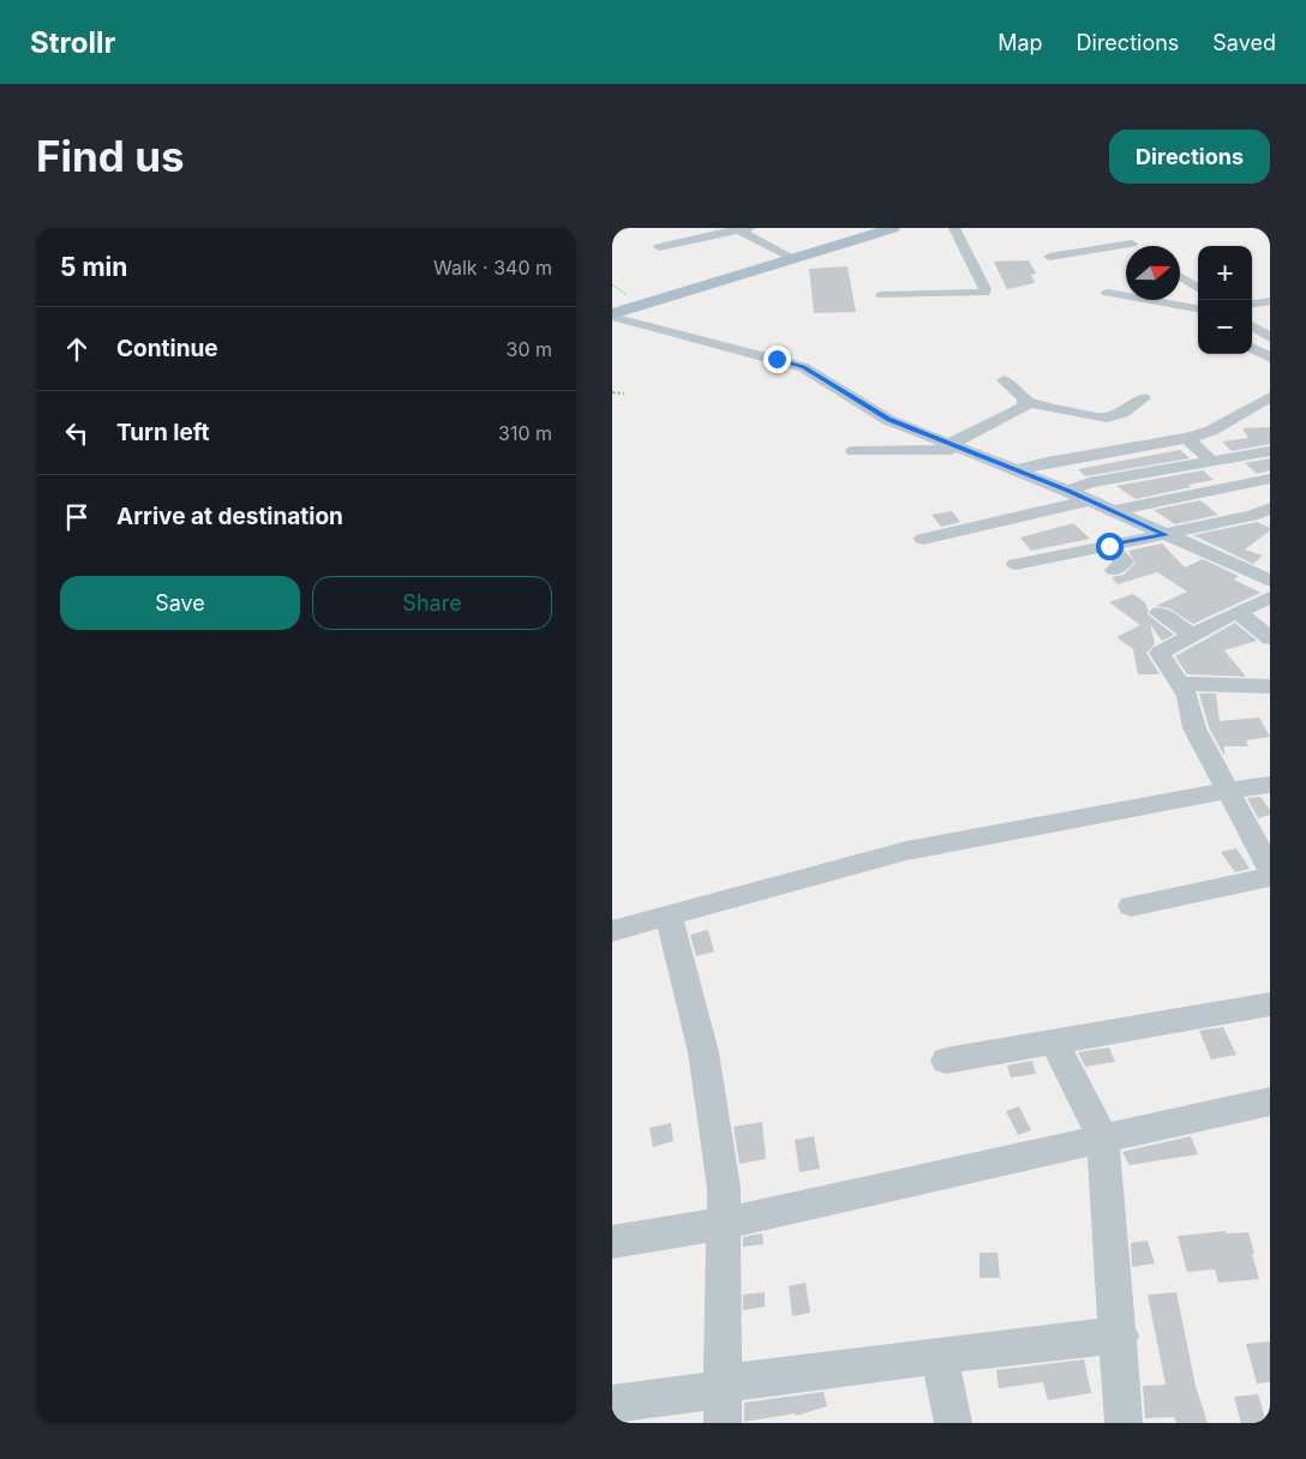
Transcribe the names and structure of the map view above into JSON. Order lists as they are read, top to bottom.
{
  "north": "right",
  "page": {
    "header": "Strollr",
    "nav": ["Map", "Directions", "Saved"],
    "buttons": [
      "Directions",
      ["Save", "Share"]
    ],
    "title": "Find us",
    "heading": ["5 min", "Walk · 340 m"],
    "map_buttons": ["+", "−"],
    "list": [
      ["Continue", "30 m"],
      ["Turn left", "310 m"],
      "Arrive at destination"
    ]
  }
}
